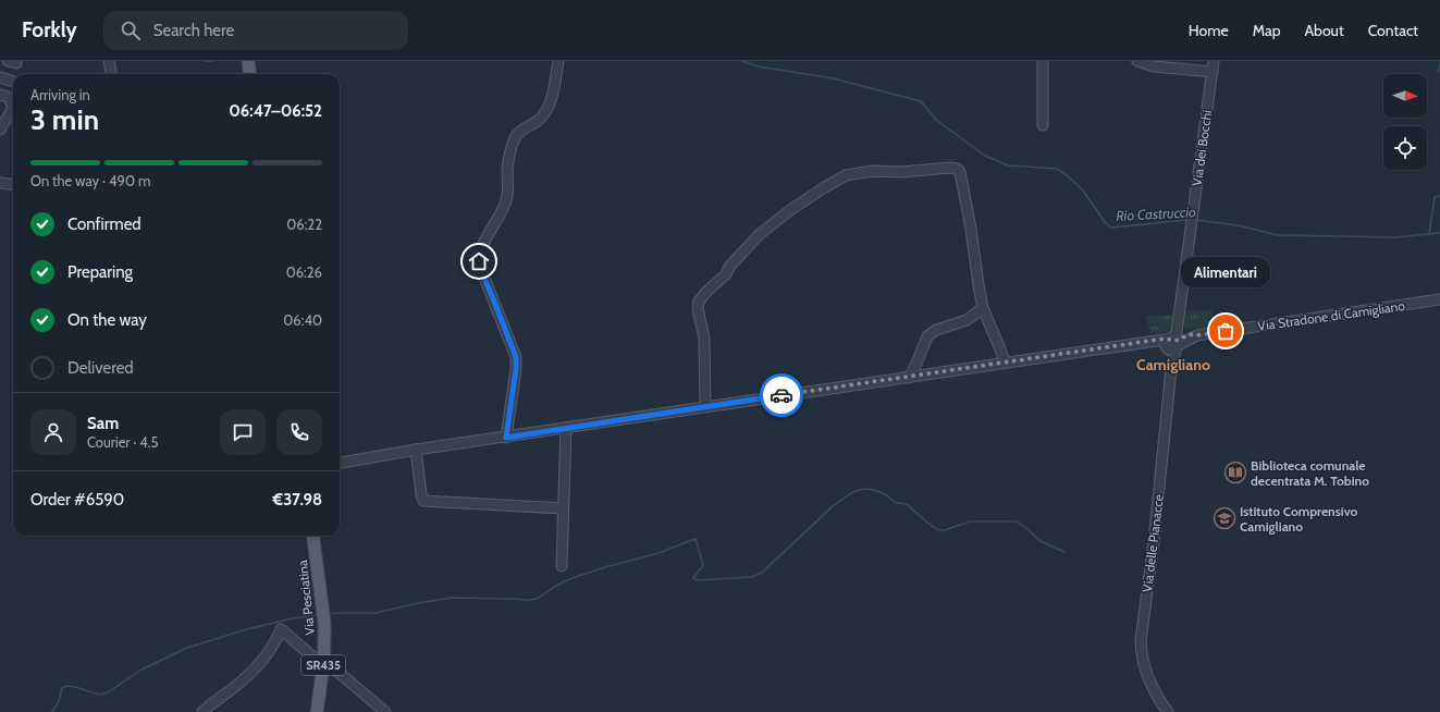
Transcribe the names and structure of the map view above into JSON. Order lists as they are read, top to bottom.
{
  "streets": {
    "main road": ["Via Pesciatina", "SR435"],
    "street": ["Via dei Bocchi", "Via Stradone di Camigliano", "Via delle Pianacce"]
  },
  "crossings": [
    ["Via dei Bocchi", "Via Stradone di Camigliano"],
    ["Via dei Bocchi", "Via delle Pianacce"],
    ["Via Stradone di Camigliano", "Via delle Pianacce"]
  ],
  "districts": ["Camigliano"],
  "water": ["Rio Castruccio"],
  "places": {
    "other": ["Alimentari"],
    "library": ["Biblioteca comunale decentrata M. Tobino"],
    "school or university": ["Istituto Comprensivo Camigliano"]
  },
  "north": "right",
  "page": {
    "header": "Forkly",
    "search": "Search here",
    "nav": [
      "Home",
      "Map",
      "About",
      "Contact"
    ],
    "heading": ["3 min", "Arriving in", "06:47–06:52"],
    "panel": [
      "Sam",
      "Courier · 4.5",
      "Order #6590",
      "€37.98"
    ],
    "bar": "On the way · 490 m",
    "list": [
      ["Confirmed", "06:22"],
      ["Preparing", "06:26"],
      ["On the way", "06:40"],
      "Delivered"
    ],
    "bubble": "Alimentari"
  }
}
